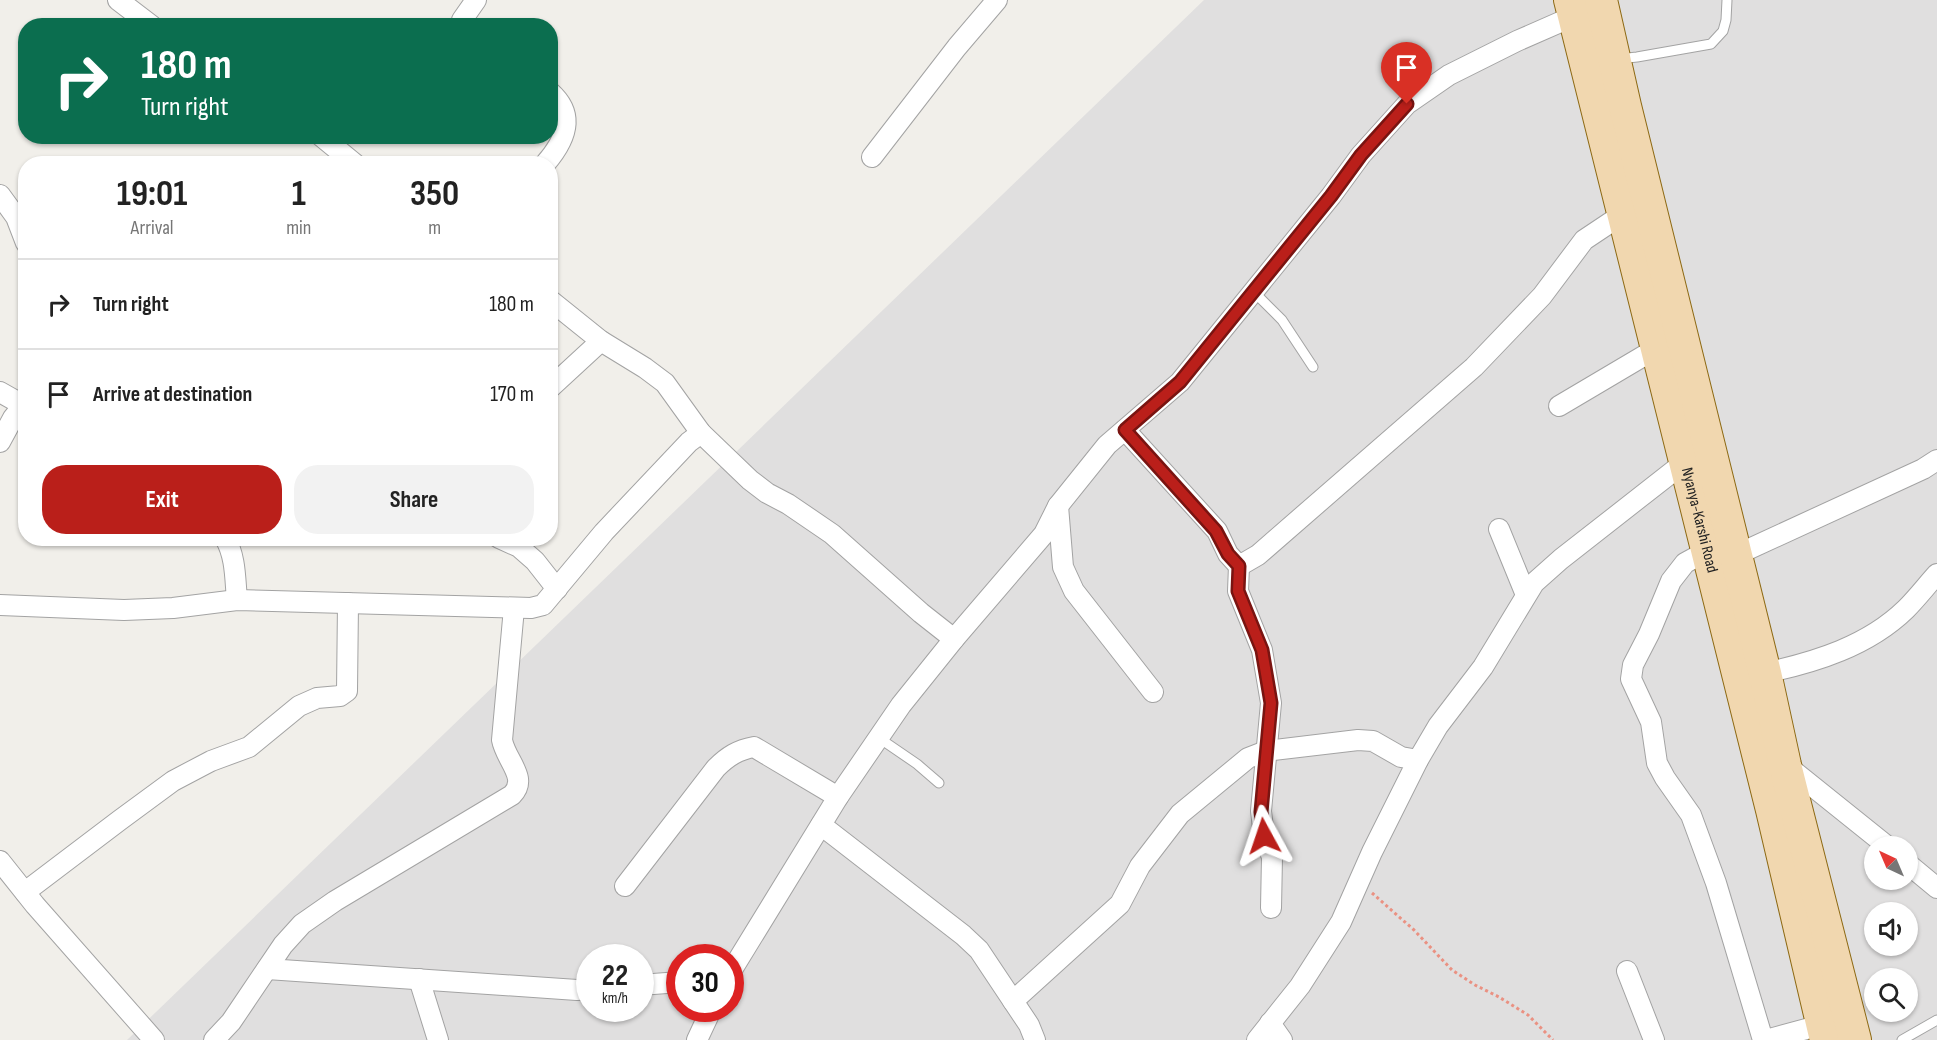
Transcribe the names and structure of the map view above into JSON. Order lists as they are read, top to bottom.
{
  "streets": {
    "main road": ["Nyanya-Karshi Road"]
  },
  "north": "top left",
  "page": {
    "turn": ["180 m", "Turn right"],
    "eta": [
      "19:01",
      "Arrival",
      "1",
      "min",
      "350",
      "m"
    ],
    "list": [
      {
        "name": "Turn right",
        "value": "180 m"
      },
      {
        "name": "Arrive at destination",
        "value": "170 m"
      }
    ],
    "buttons": ["Exit", "Share"],
    "speed": "22 km/h",
    "limit": "30"
  }
}
